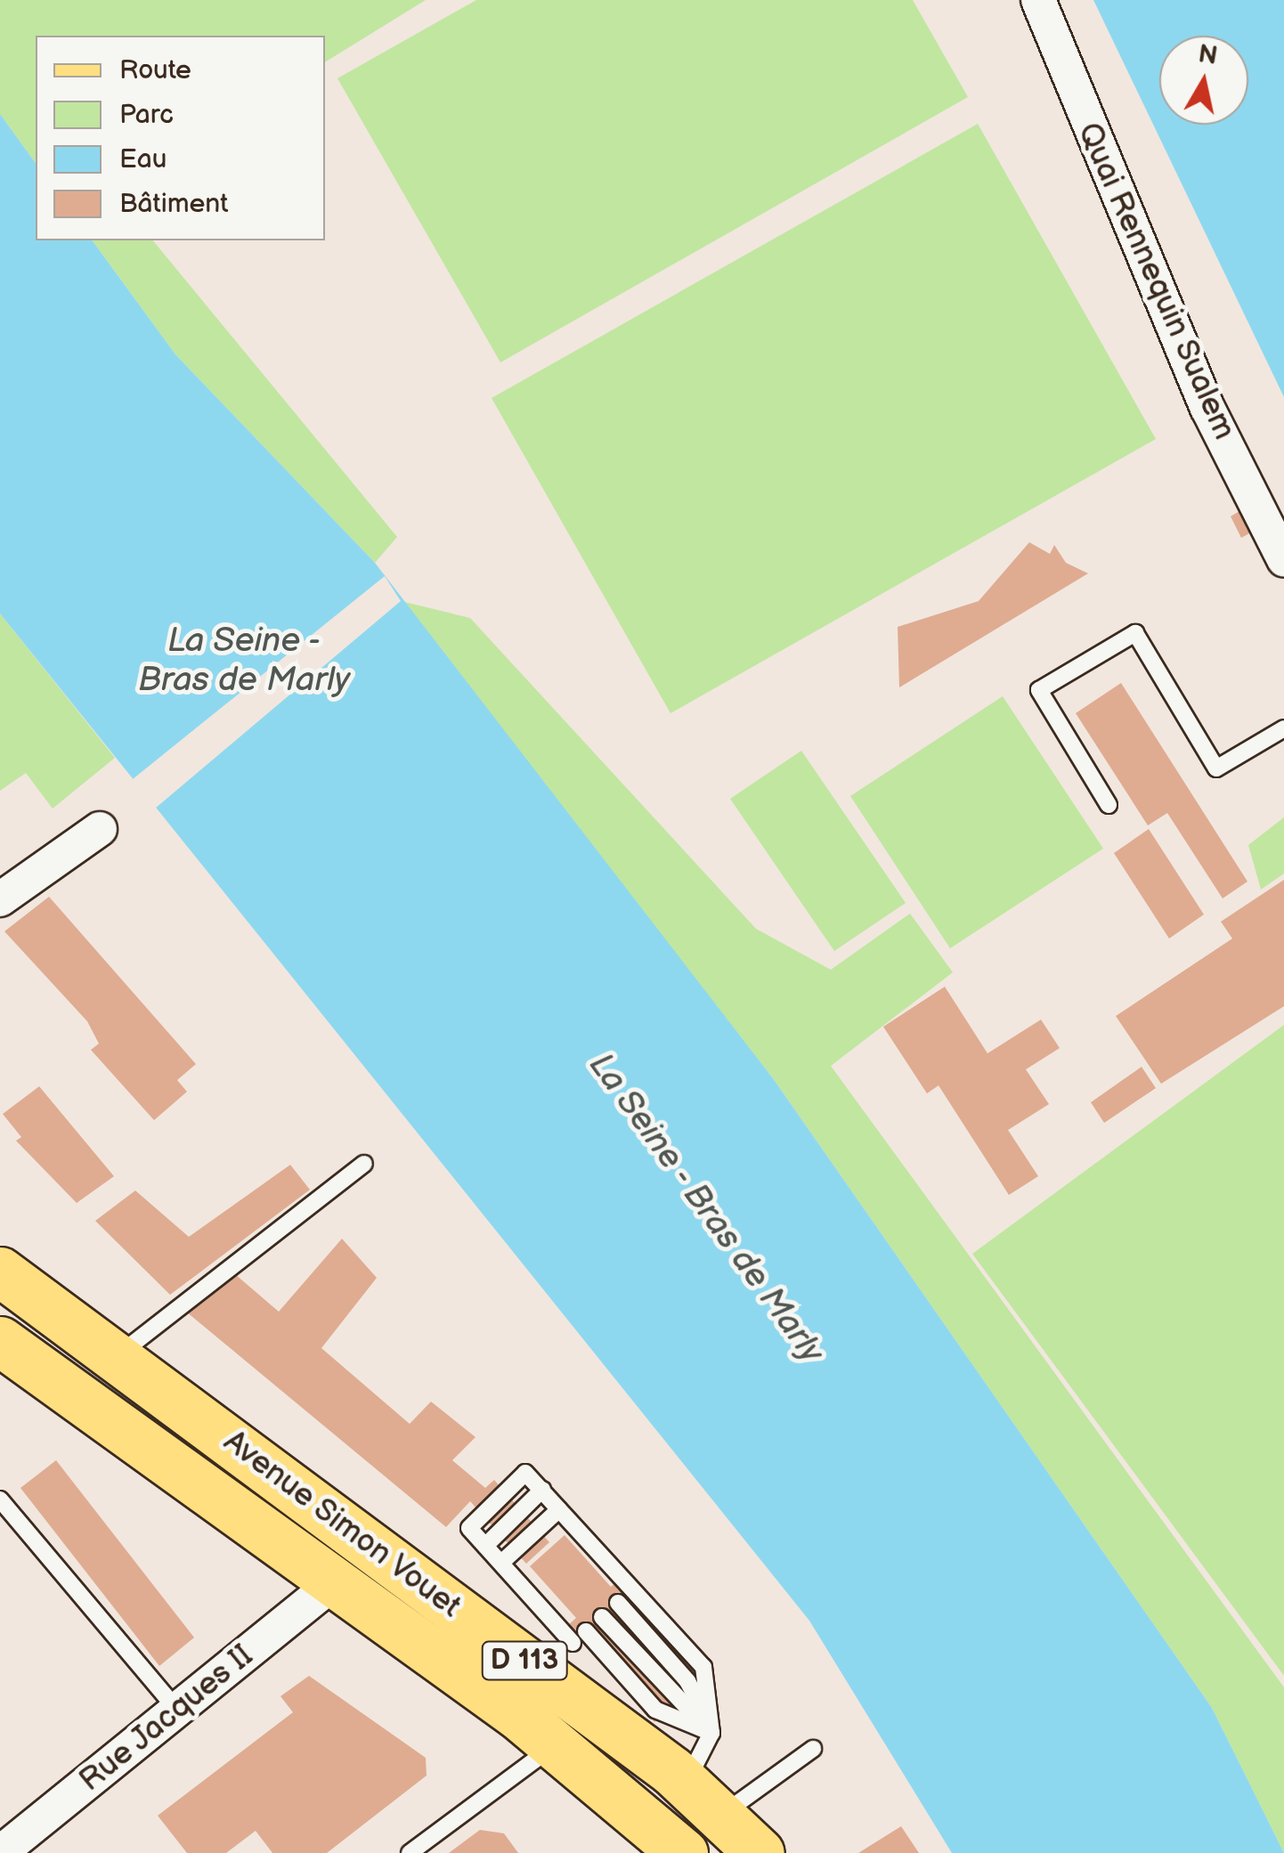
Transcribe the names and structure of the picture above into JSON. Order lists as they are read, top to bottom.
{
  "streets": {
    "main road": ["Avenue Simon Vouet", "D 113"],
    "street": ["Quai Rennequin Sualem", "Rue Jacques II"]
  },
  "crossings": [
    ["Avenue Simon Vouet", "Rue Jacques II"]
  ],
  "water": ["La Seine - Bras de Marly"],
  "legend": [
    "Route",
    "Parc",
    "Eau",
    "Bâtiment"
  ],
  "north": "top"
}
